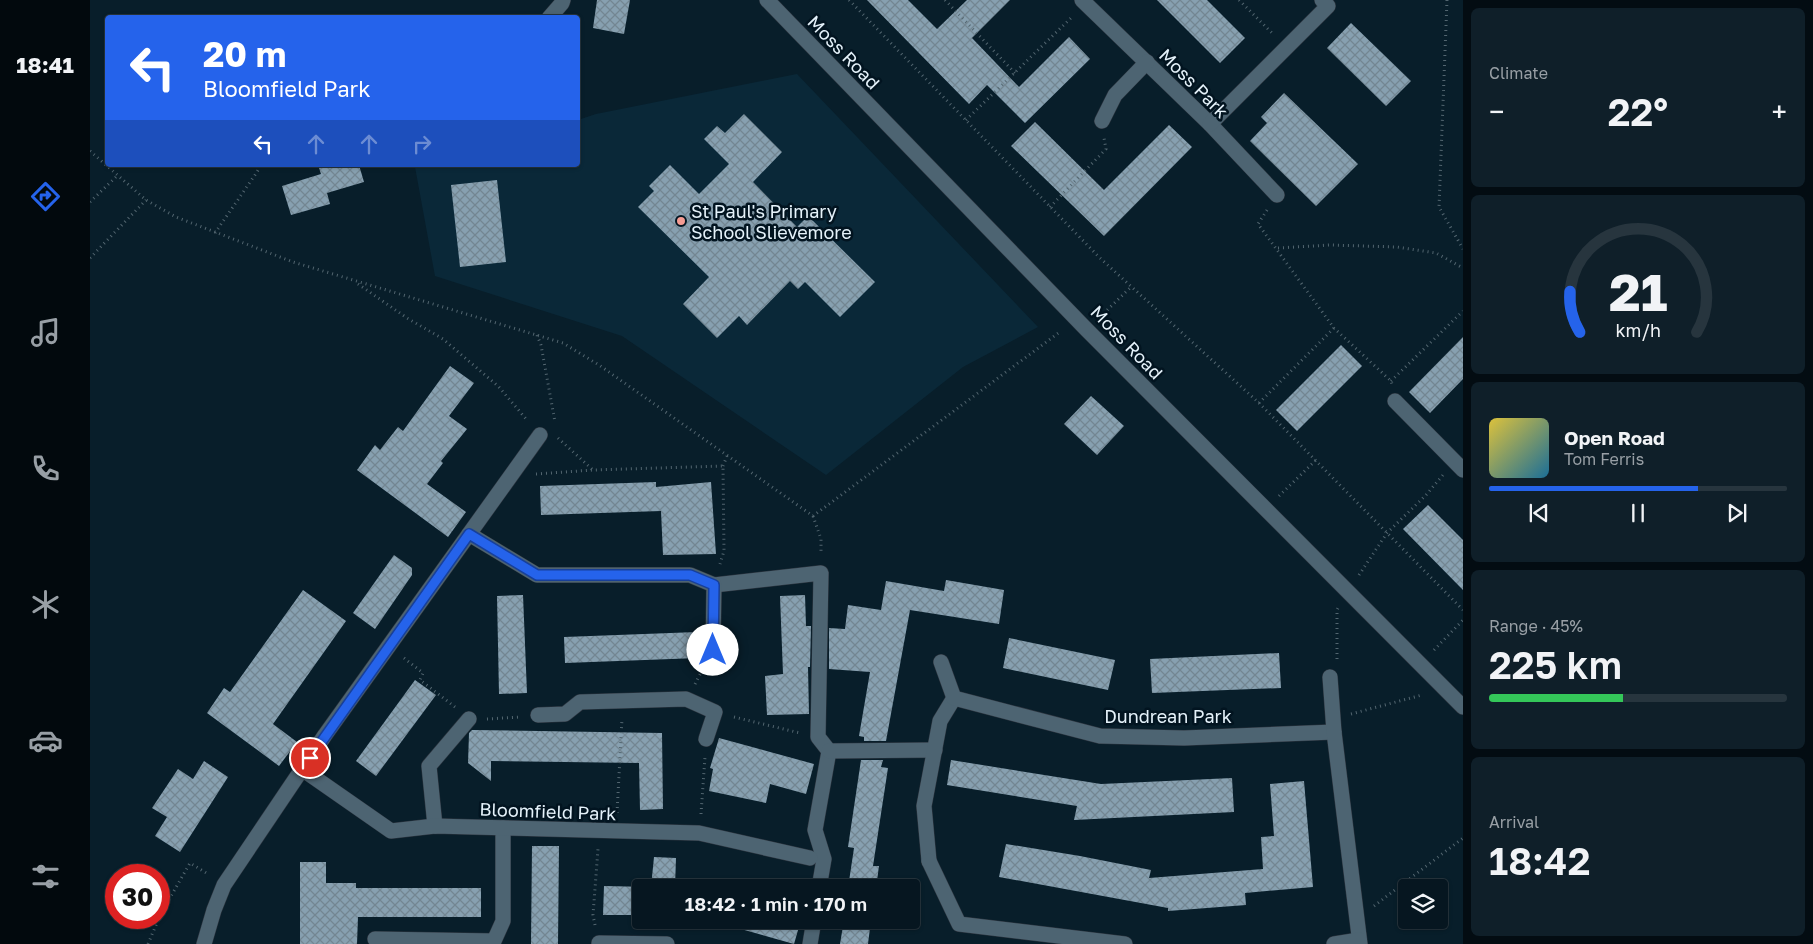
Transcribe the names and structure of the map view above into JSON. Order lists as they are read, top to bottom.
{
  "streets": {
    "street": [
      "Moss Road",
      "Moss Park",
      "Dundrean Park",
      "Bloomfield Park"
    ]
  },
  "places": ["St Paul's Primary School Slievemore"],
  "page": {
    "tabs": "18:41",
    "tile": [
      "Climate",
      ["Range · 45%", "225 km"],
      ["Arrival", "18:42"]
    ],
    "turn": ["20 m", "Bloomfield Park"],
    "heat": ["−", "22°", "+"],
    "song": ["Open Road", "Tom Ferris"],
    "limit": "30",
    "trip": "18:42 · 1 min · 170 m",
    "gauge": ["21", "km/h"]
  }
}
